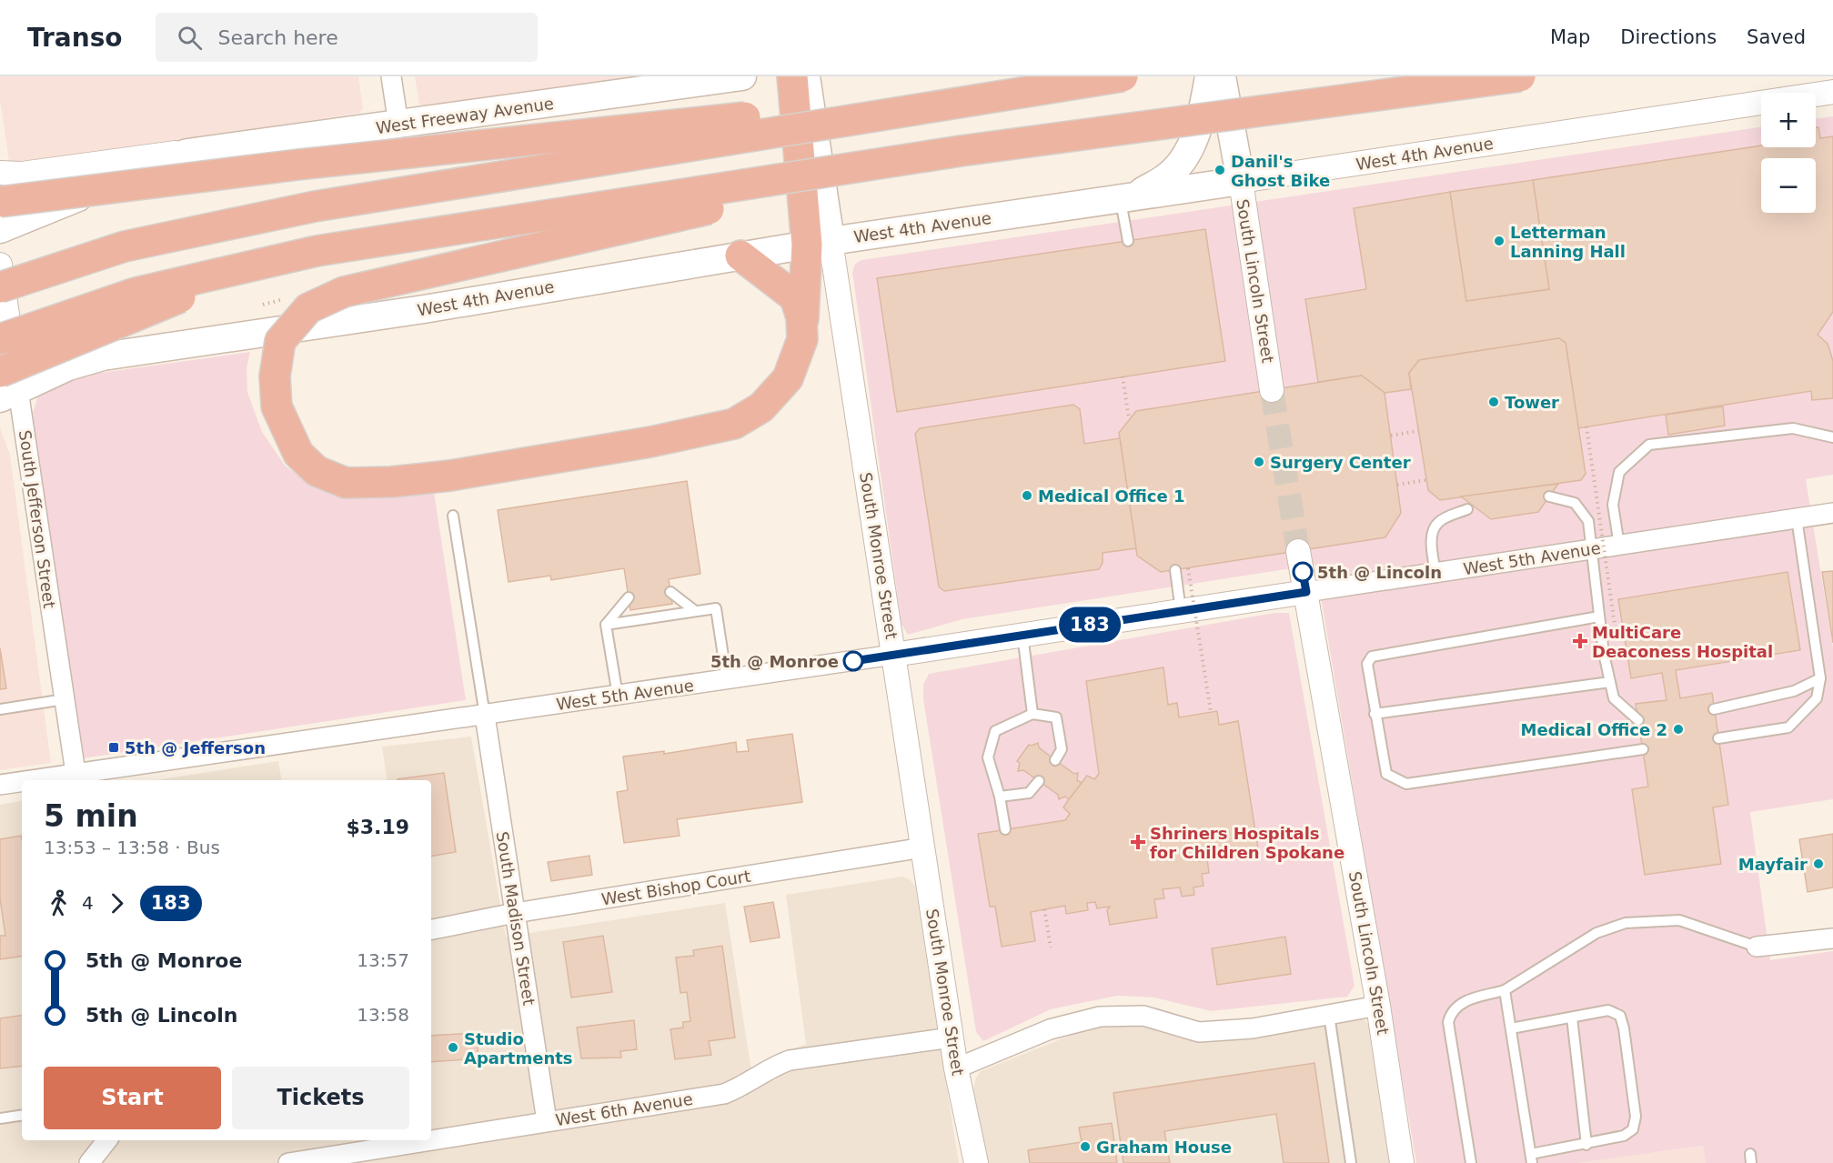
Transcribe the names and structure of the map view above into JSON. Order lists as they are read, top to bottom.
{
  "streets": {
    "main road": [
      "West Freeway Avenue",
      "West 4th Avenue",
      "South Lincoln Street",
      "South Monroe Street"
    ],
    "street": [
      "South Jefferson Street",
      "West 5th Avenue",
      "West Bishop Court",
      "South Madison Street",
      "West 6th Avenue"
    ]
  },
  "crossings": [
    ["West 4th Avenue", "South Lincoln Street"],
    ["West 4th Avenue", "South Jefferson Street"],
    ["West 4th Avenue", "South Monroe Street"],
    ["South Lincoln Street", "West 5th Avenue"],
    ["South Jefferson Street", "West 5th Avenue"],
    ["South Monroe Street", "West 5th Avenue"],
    ["South Monroe Street", "West Bishop Court"],
    ["South Monroe Street", "West 6th Avenue"],
    ["West 5th Avenue", "South Madison Street"],
    ["West Bishop Court", "South Madison Street"],
    ["South Madison Street", "West 6th Avenue"]
  ],
  "places": {
    "other": [
      "Danil's Ghost Bike",
      "Letterman Lanning Hall",
      "Tower",
      "Surgery Center",
      "Medical Office 1",
      "5th @ Lincoln",
      "5th @ Monroe",
      "Medical Office 2",
      "Mayfair",
      "Studio Apartments",
      "Graham House"
    ],
    "health": ["MultiCare Deaconess Hospital", "Shriners Hospitals for Children Spokane"],
    "transit": ["5th @ Jefferson"]
  },
  "lines": ["bus line 183"],
  "page": {
    "header": "Transo",
    "search": "Search here",
    "nav": ["Map", "Directions", "Saved"],
    "on_map": "183",
    "map_buttons": ["+", "−"],
    "heading": ["5 min", "13:53 – 13:58 · Bus", "$3.19"],
    "legs": ["4", "183"],
    "list": [
      {
        "name": "5th @ Monroe",
        "value": "13:57"
      },
      {
        "name": "5th @ Lincoln",
        "value": "13:58"
      }
    ],
    "buttons": ["Start", "Tickets"]
  }
}
